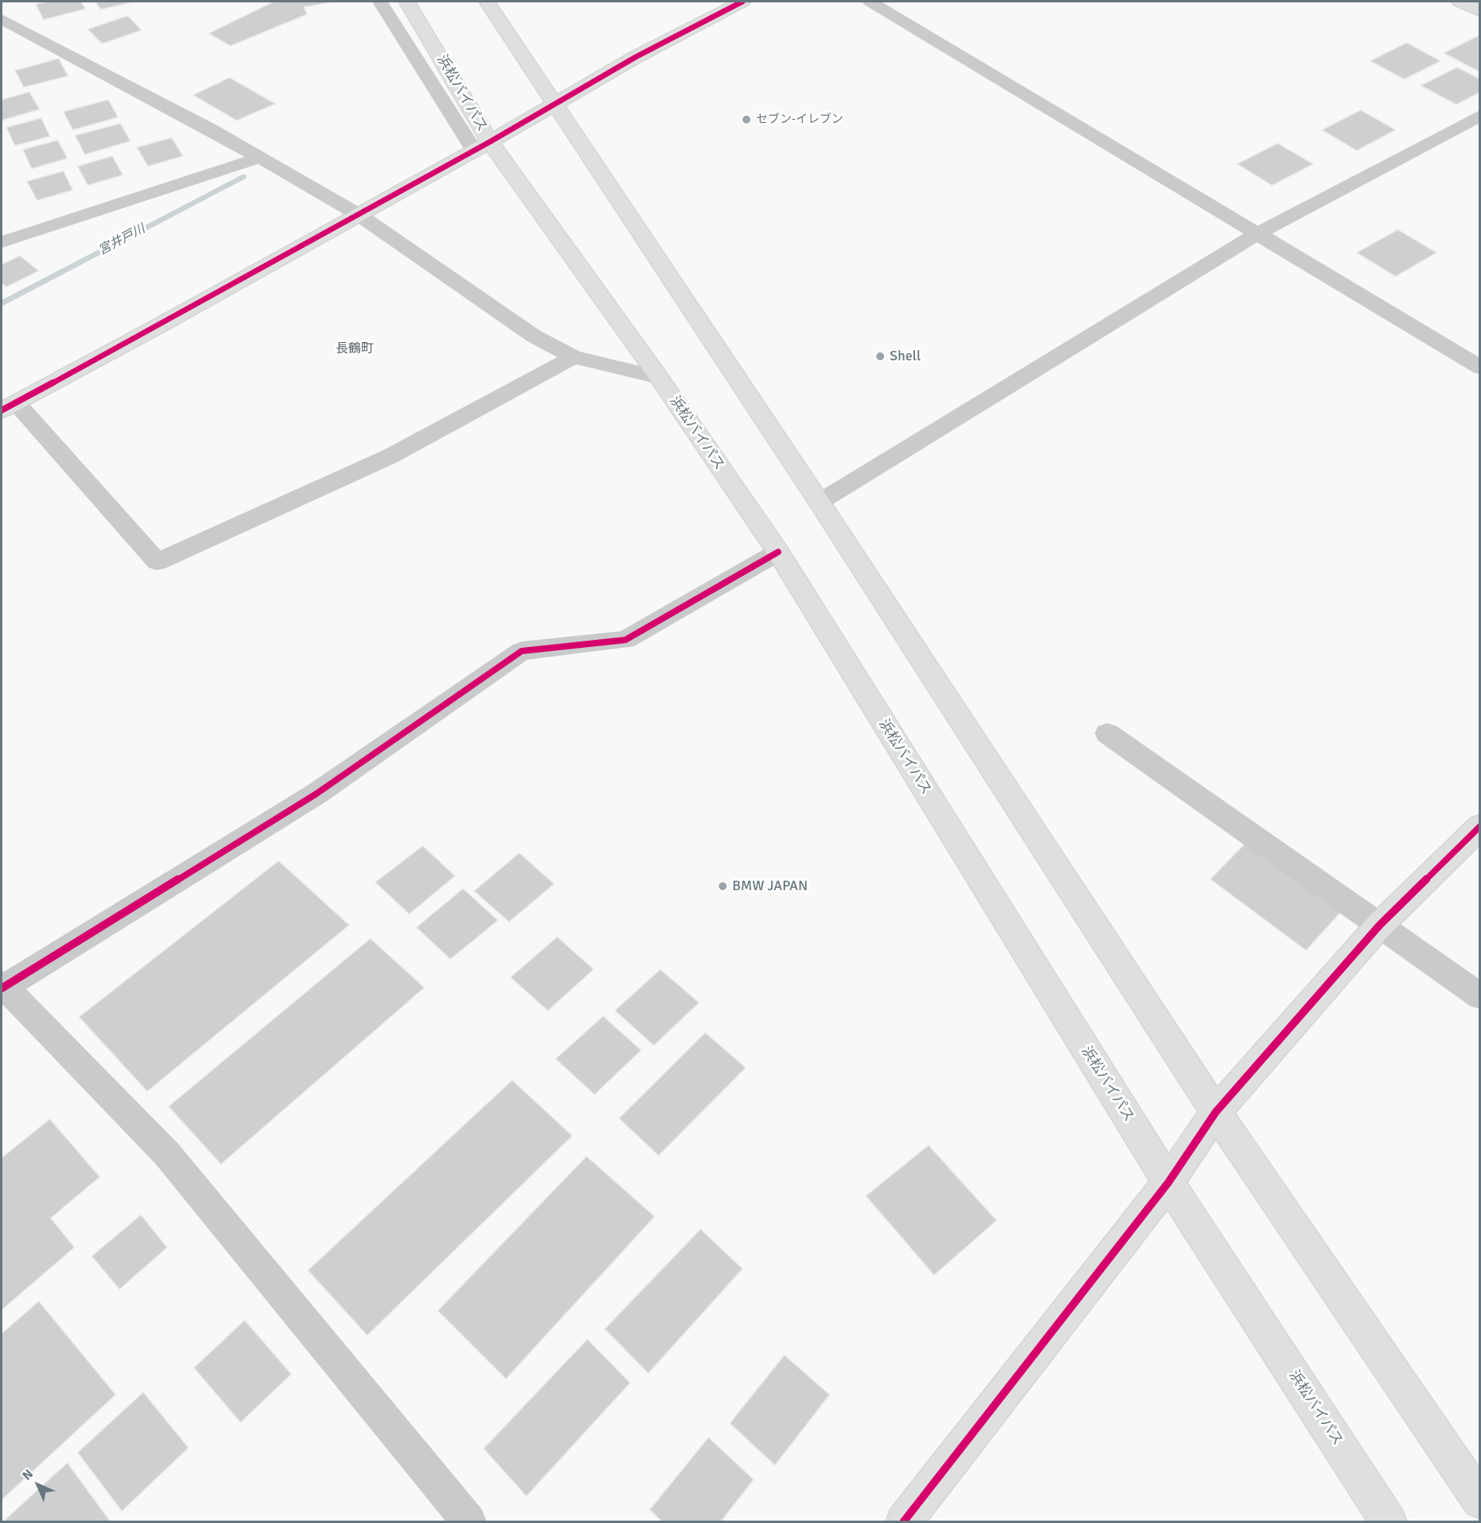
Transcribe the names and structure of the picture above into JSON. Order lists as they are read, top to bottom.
{
  "streets": {
    "main road": ["浜松バイパス"]
  },
  "districts": ["長鶴町"],
  "water": ["宮井戸川"],
  "places": ["セブン-イレブン", "Shell", "BMW JAPAN"],
  "north": "top left"
}
